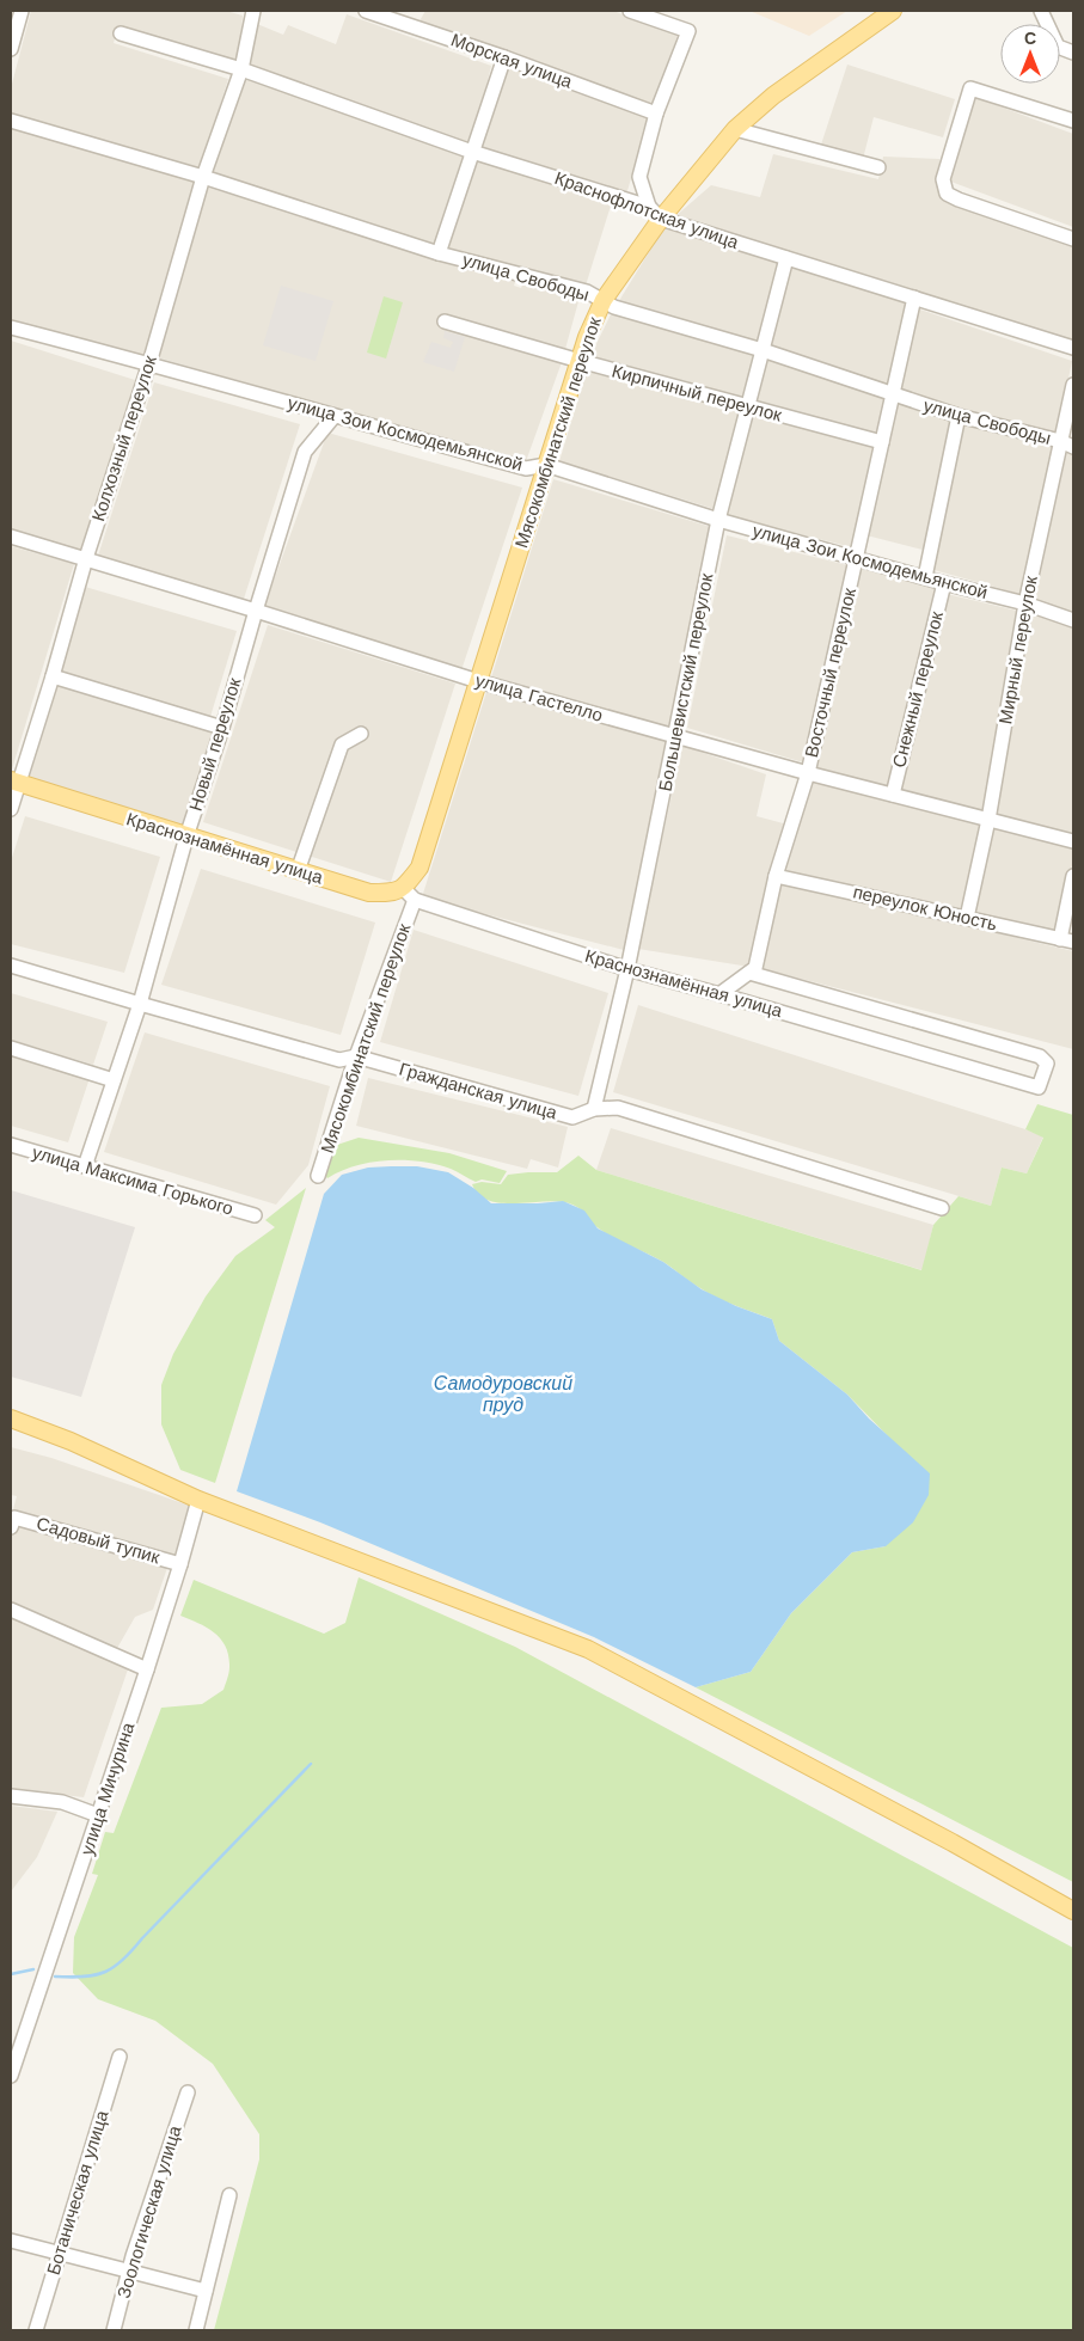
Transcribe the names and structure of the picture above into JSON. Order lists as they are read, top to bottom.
{
  "streets": {
    "main road": ["Мясокомбинатский переулок", "Краснознамённая улица"],
    "street": [
      "Морская улица",
      "Краснофлотская улица",
      "улица Свободы",
      "Кирпичный переулок",
      "улица Зои Космодемьянской",
      "Колхозный переулок",
      "Мирный переулок",
      "Восточный переулок",
      "Большевистский переулок",
      "Снежный переулок",
      "улица Гастелло",
      "Новый переулок",
      "переулок Юность",
      "Гражданская улица",
      "улица Максима Горького",
      "Садовый тупик",
      "улица Мичурина",
      "Ботаническая улица",
      "Зоологическая улица"
    ]
  },
  "crossings": [
    ["Краснофлотская улица", "Мясокомбинатский переулок"],
    ["Краснофлотская улица", "Колхозный переулок"],
    ["Краснофлотская улица", "Восточный переулок"],
    ["Краснофлотская улица", "Большевистский переулок"],
    ["улица Свободы", "Мясокомбинатский переулок"],
    ["улица Свободы", "Колхозный переулок"],
    ["улица Свободы", "Мирный переулок"],
    ["улица Свободы", "Восточный переулок"],
    ["улица Свободы", "Большевистский переулок"],
    ["Кирпичный переулок", "Мясокомбинатский переулок"],
    ["Кирпичный переулок", "Восточный переулок"],
    ["Кирпичный переулок", "Большевистский переулок"],
    ["Мясокомбинатский переулок", "улица Зои Космодемьянской"],
    ["Мясокомбинатский переулок", "улица Гастелло"],
    ["Мясокомбинатский переулок", "Краснознамённая улица"],
    ["Мясокомбинатский переулок", "Гражданская улица"],
    ["улица Зои Космодемьянской", "Колхозный переулок"],
    ["улица Зои Космодемьянской", "Мирный переулок"],
    ["улица Зои Космодемьянской", "Восточный переулок"],
    ["улица Зои Космодемьянской", "Большевистский переулок"],
    ["улица Зои Космодемьянской", "Снежный переулок"],
    ["улица Зои Космодемьянской", "Новый переулок"],
    ["Колхозный переулок", "улица Гастелло"],
    ["Колхозный переулок", "Краснознамённая улица"],
    ["Мирный переулок", "улица Гастелло"],
    ["Мирный переулок", "переулок Юность"],
    ["Восточный переулок", "улица Гастелло"],
    ["Восточный переулок", "Краснознамённая улица"],
    ["Восточный переулок", "переулок Юность"],
    ["Большевистский переулок", "улица Гастелло"],
    ["Большевистский переулок", "Краснознамённая улица"],
    ["Большевистский переулок", "Гражданская улица"],
    ["Снежный переулок", "улица Гастелло"],
    ["улица Гастелло", "Новый переулок"],
    ["Новый переулок", "Краснознамённая улица"],
    ["Новый переулок", "Гражданская улица"],
    ["Новый переулок", "улица Максима Горького"],
    ["Садовый тупик", "улица Мичурина"]
  ],
  "water": ["Самодуровский пруд"],
  "north": "top"
}
